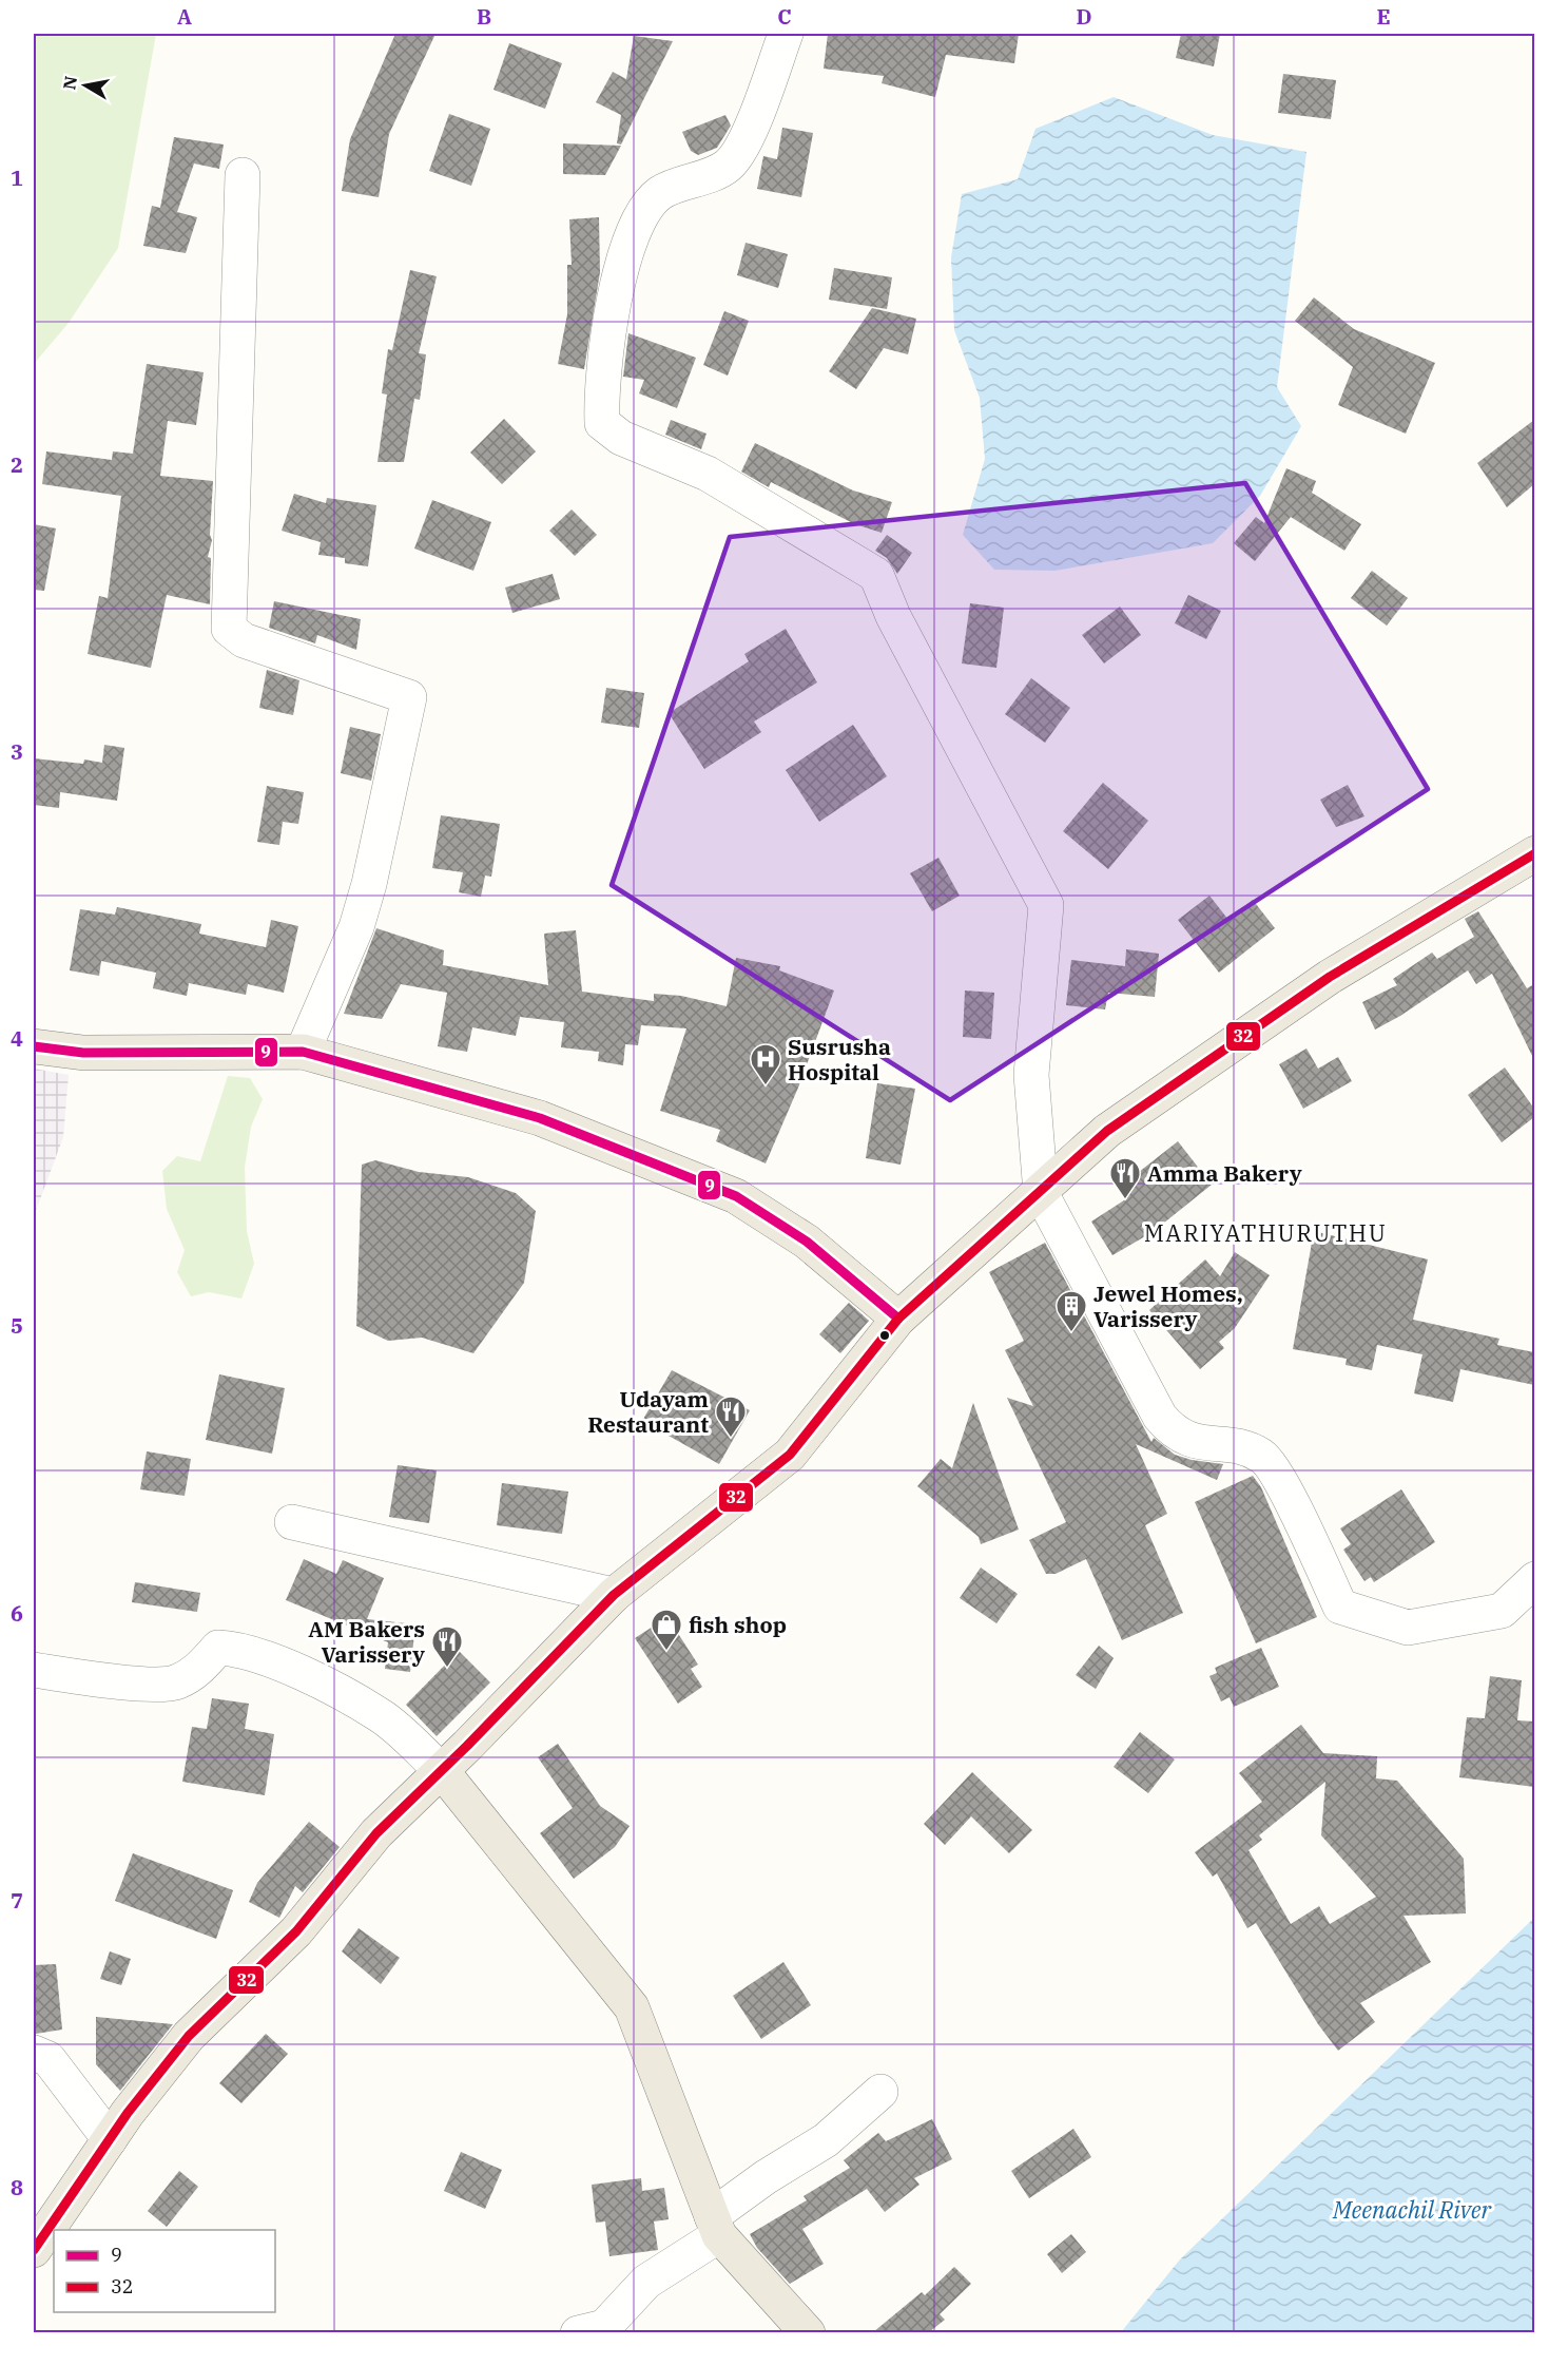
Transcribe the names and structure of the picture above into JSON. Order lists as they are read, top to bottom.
{
  "districts": ["MARIYATHURUTHU"],
  "water": ["Meenachil River"],
  "places": {
    "hospital": ["Susrusha Hospital"],
    "restaurant": ["Amma Bakery", "Udayam Restaurant", "AM Bakers Varissery"],
    "building": ["Jewel Homes, Varissery"],
    "shop": ["fish shop"]
  },
  "lines": ["transit line 32", "transit line 9"],
  "legend": ["9", "32"],
  "north": "left",
  "grid": {
    "columns": [
      "A",
      "B",
      "C",
      "D",
      "E"
    ],
    "rows": [
      "1",
      "2",
      "3",
      "4",
      "5",
      "6",
      "7",
      "8"
    ]
  }
}
